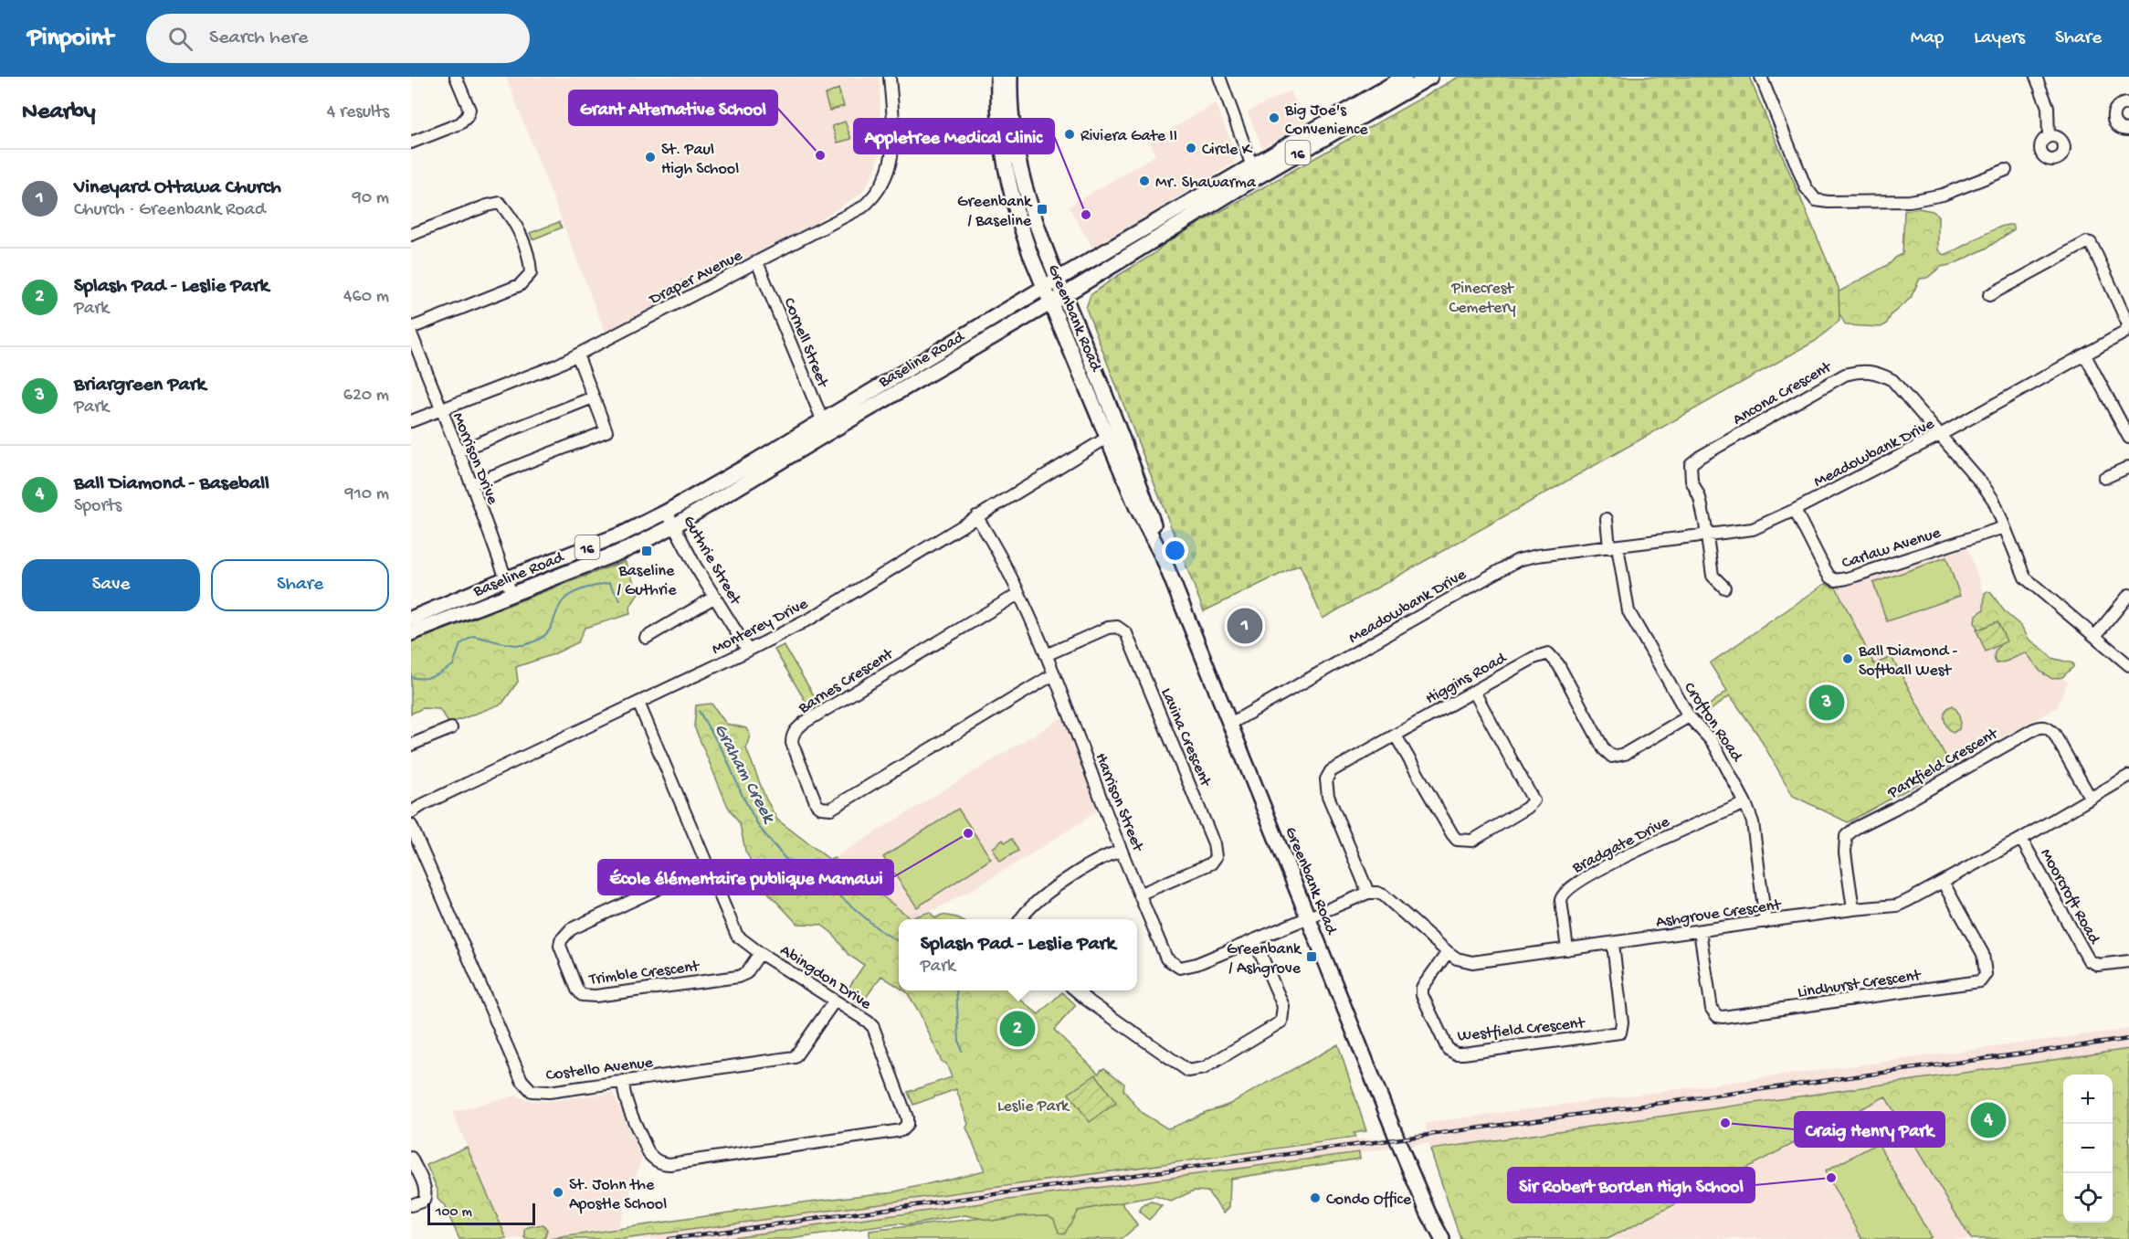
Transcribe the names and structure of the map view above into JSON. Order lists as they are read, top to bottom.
{
  "streets": {
    "main road": ["16", "Greenbank Road", "Baseline Road"],
    "street": [
      "Draper Avenue",
      "Cornell Street",
      "Ancona Crescent",
      "Meadowbank Drive",
      "Morrison Drive",
      "Carlaw Avenue",
      "Guthrie Street",
      "Monterey Drive",
      "Higgins Road",
      "Barnes Crescent",
      "Crofton Road",
      "Lavina Crescent",
      "Parkfield Crescent",
      "Harrison Street",
      "Bradgate Drive",
      "Moorcroft Road",
      "Ashgrove Crescent",
      "Trimble Crescent",
      "Abingdon Drive",
      "Lindhurst Crescent",
      "Westfield Crescent",
      "Costello Avenue"
    ]
  },
  "crossings": [
    ["Draper Avenue", "Cornell Street"],
    ["Draper Avenue", "Morrison Drive"],
    ["Greenbank Road", "Baseline Road"],
    ["Greenbank Road", "Meadowbank Drive"],
    ["Greenbank Road", "Monterey Drive"],
    ["Greenbank Road", "Harrison Street"],
    ["Cornell Street", "Baseline Road"],
    ["Baseline Road", "Morrison Drive"],
    ["Baseline Road", "Guthrie Street"],
    ["Ancona Crescent", "Meadowbank Drive"],
    ["Meadowbank Drive", "Carlaw Avenue"],
    ["Meadowbank Drive", "Crofton Road"],
    ["Guthrie Street", "Monterey Drive"],
    ["Monterey Drive", "Harrison Street"],
    ["Monterey Drive", "Abingdon Drive"],
    ["Higgins Road", "Crofton Road"],
    ["Higgins Road", "Ashgrove Crescent"],
    ["Barnes Crescent", "Harrison Street"],
    ["Crofton Road", "Bradgate Drive"],
    ["Crofton Road", "Ashgrove Crescent"],
    ["Lavina Crescent", "Harrison Street"],
    ["Parkfield Crescent", "Ashgrove Crescent"],
    ["Bradgate Drive", "Ashgrove Crescent"],
    ["Moorcroft Road", "Ashgrove Crescent"],
    ["Ashgrove Crescent", "Lindhurst Crescent"],
    ["Ashgrove Crescent", "Westfield Crescent"],
    ["Trimble Crescent", "Abingdon Drive"],
    ["Abingdon Drive", "Costello Avenue"]
  ],
  "water": ["Graham Creek"],
  "parks": ["Pinecrest Cemetery", "Leslie Park"],
  "places": {
    "other": [
      "Big Joe's Convenience",
      "Riviera Gate II",
      "Circle K",
      "Grant Alternative School",
      "St. Paul High School",
      "Mr. Shawarma",
      "Appletree Medical Clinic",
      "Ball Diamond - Softball West",
      "École élémentaire publique Mamawi",
      "Craig Henry Park",
      "Sir Robert Borden High School",
      "St. John the Apostle School",
      "Condo Office"
    ],
    "transit": ["Greenbank / Baseline", "Baseline / Guthrie", "Greenbank / Ashgrove"]
  },
  "scale_bar": "100 m",
  "page": {
    "header": "Pinpoint",
    "search": "Search here",
    "nav": ["Map", "Layers", "Share"],
    "heading": ["Nearby", "4 results"],
    "list": [
      {
        "mark": "1",
        "name": "Vineyard Ottawa Church",
        "note": "Church · Greenbank Road",
        "value": "90 m"
      },
      {
        "mark": "2",
        "name": "Splash Pad - Leslie Park",
        "note": "Park",
        "value": "460 m"
      },
      {
        "mark": "3",
        "name": "Briargreen Park",
        "note": "Park",
        "value": "620 m"
      },
      {
        "mark": "4",
        "name": "Ball Diamond - Baseball",
        "note": "Sports",
        "value": "910 m"
      }
    ],
    "buttons": ["Save", "Share"],
    "pins": [
      "1",
      "3",
      "2",
      "4"
    ],
    "popup": ["Splash Pad - Leslie Park", "Park"],
    "map_buttons": ["+", "−"],
    "scale": "100 m"
  }
}
